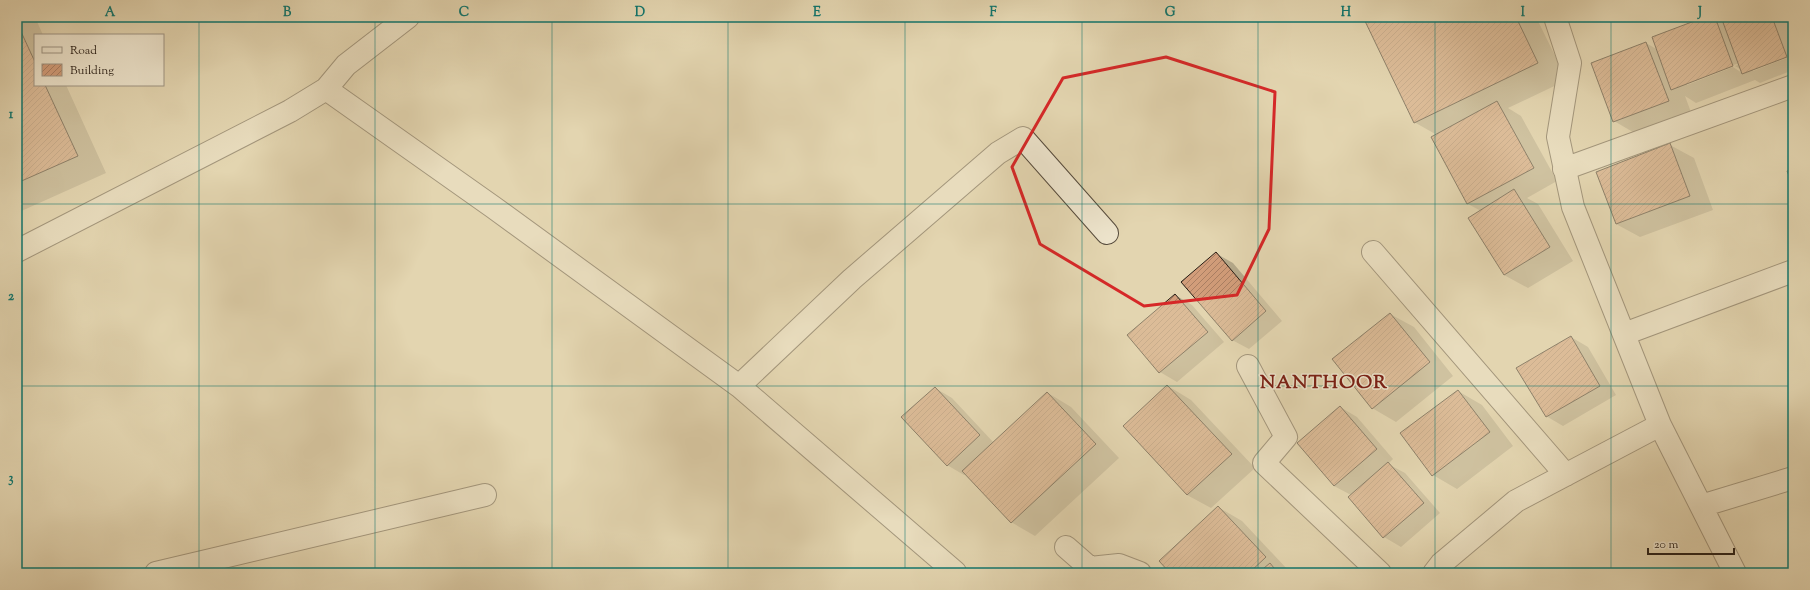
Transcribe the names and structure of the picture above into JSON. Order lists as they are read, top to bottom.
{
  "districts": ["NANTHOOR"],
  "legend": ["Road", "Building"],
  "scale_bar": "20 m",
  "grid": {
    "columns": [
      "A",
      "B",
      "C",
      "D",
      "E",
      "F",
      "G",
      "H",
      "I",
      "J"
    ],
    "rows": ["1", "2", "3"]
  }
}
